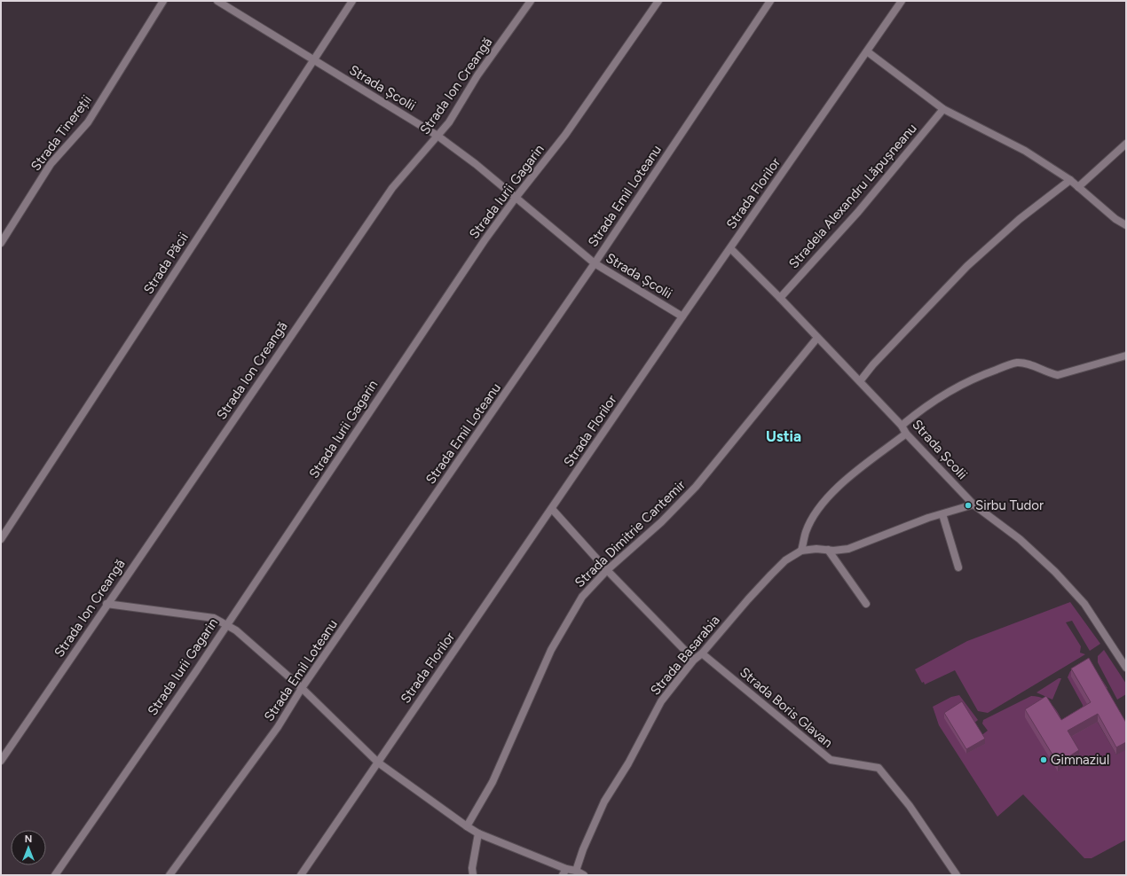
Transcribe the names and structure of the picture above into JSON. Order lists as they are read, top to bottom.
{
  "streets": {
    "street": [
      "Strada Ion Creangă",
      "Strada Școlii",
      "Strada Tinereții",
      "Strada Iurii Gagarin",
      "Strada Florilor",
      "Strada Emil Loteanu",
      "Stradela Alexandru Lăpușneanu",
      "Strada Păcii",
      "Strada Dimitrie Cantemir",
      "Strada Basarabia",
      "Strada Boris Glavan"
    ]
  },
  "crossings": [
    ["Strada Ion Creangă", "Strada Școlii"],
    ["Strada Școlii", "Strada Iurii Gagarin"],
    ["Strada Școlii", "Strada Florilor"],
    ["Strada Școlii", "Strada Emil Loteanu"],
    ["Strada Școlii", "Stradela Alexandru Lăpușneanu"],
    ["Strada Școlii", "Strada Păcii"],
    ["Strada Școlii", "Strada Dimitrie Cantemir"],
    ["Strada Școlii", "Strada Basarabia"],
    ["Strada Basarabia", "Strada Boris Glavan"]
  ],
  "districts": ["Ustia"],
  "places": ["Sirbu Tudor", "Gimnaziul"],
  "north": "top"
}
